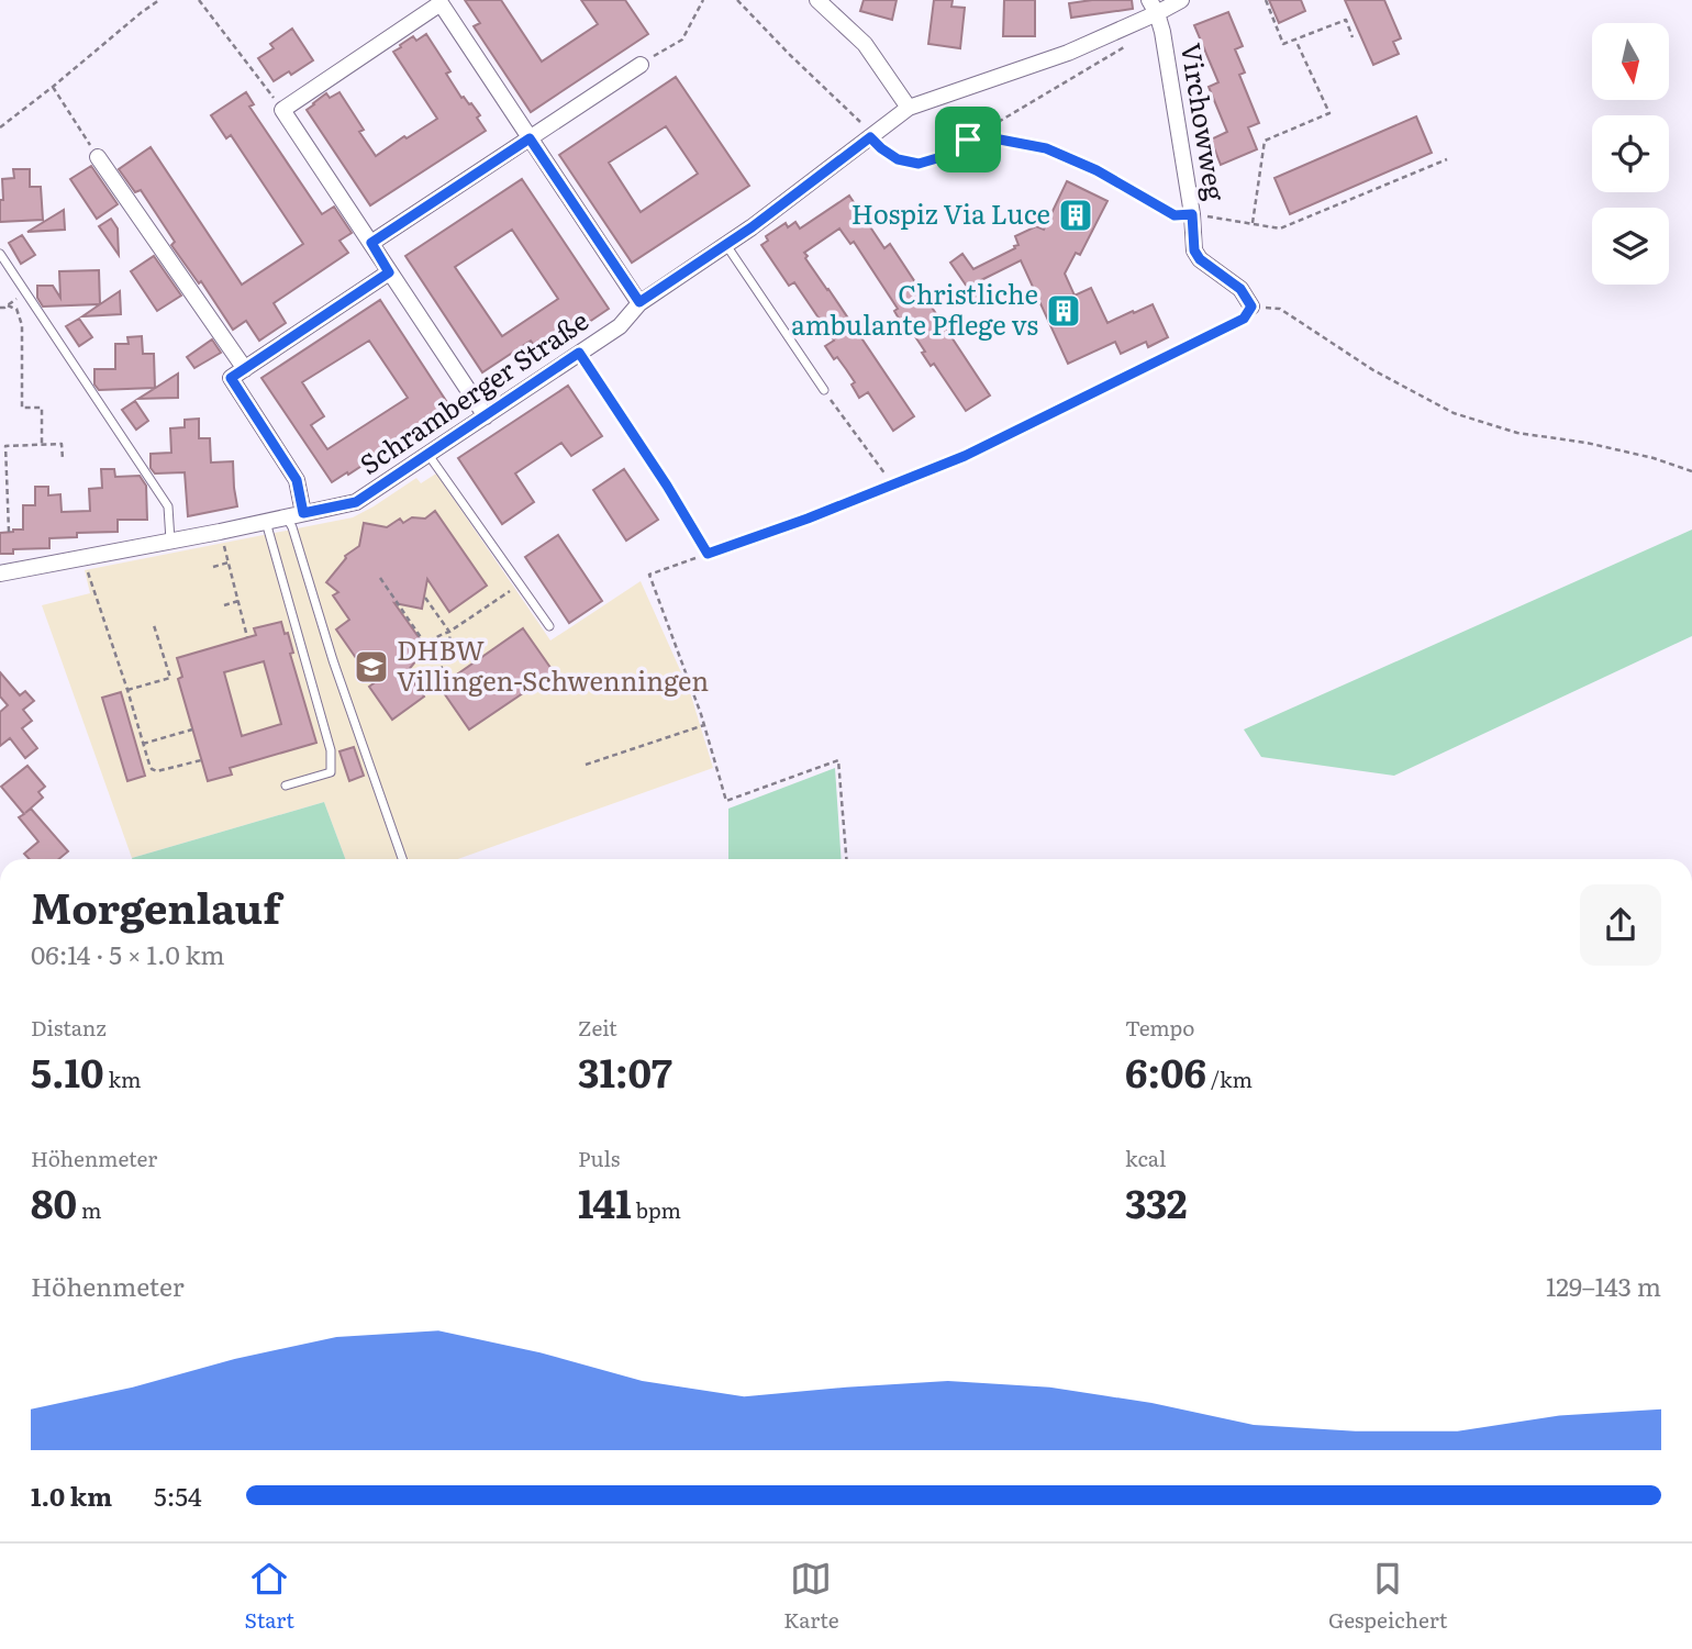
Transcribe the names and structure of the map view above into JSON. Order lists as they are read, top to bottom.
{
  "streets": {
    "street": ["Virchowweg", "Schramberger Straße"]
  },
  "crossings": [
    ["Virchowweg", "Schramberger Straße"]
  ],
  "places": {
    "building": ["Hospiz Via Luce", "Christliche ambulante Pflege vs"],
    "school or university": ["DHBW Villingen-Schwenningen"]
  },
  "north": "bottom",
  "page": {
    "heading": ["Morgenlauf", "06:14 · 5 × 1.0 km"],
    "stats": [
      ["Distanz", "5.10 km"],
      ["Zeit", "31:07"],
      ["Tempo", "6:06 /km"],
      ["Höhenmeter", "80 m"],
      ["Puls", "141 bpm"],
      ["kcal", "332"]
    ],
    "chart": ["Höhenmeter", "129–143 m"],
    "list": [
      {
        "name": "1.0 km",
        "note": "5:54"
      }
    ],
    "tabs": ["Start", "Karte", "Gespeichert"]
  }
}
